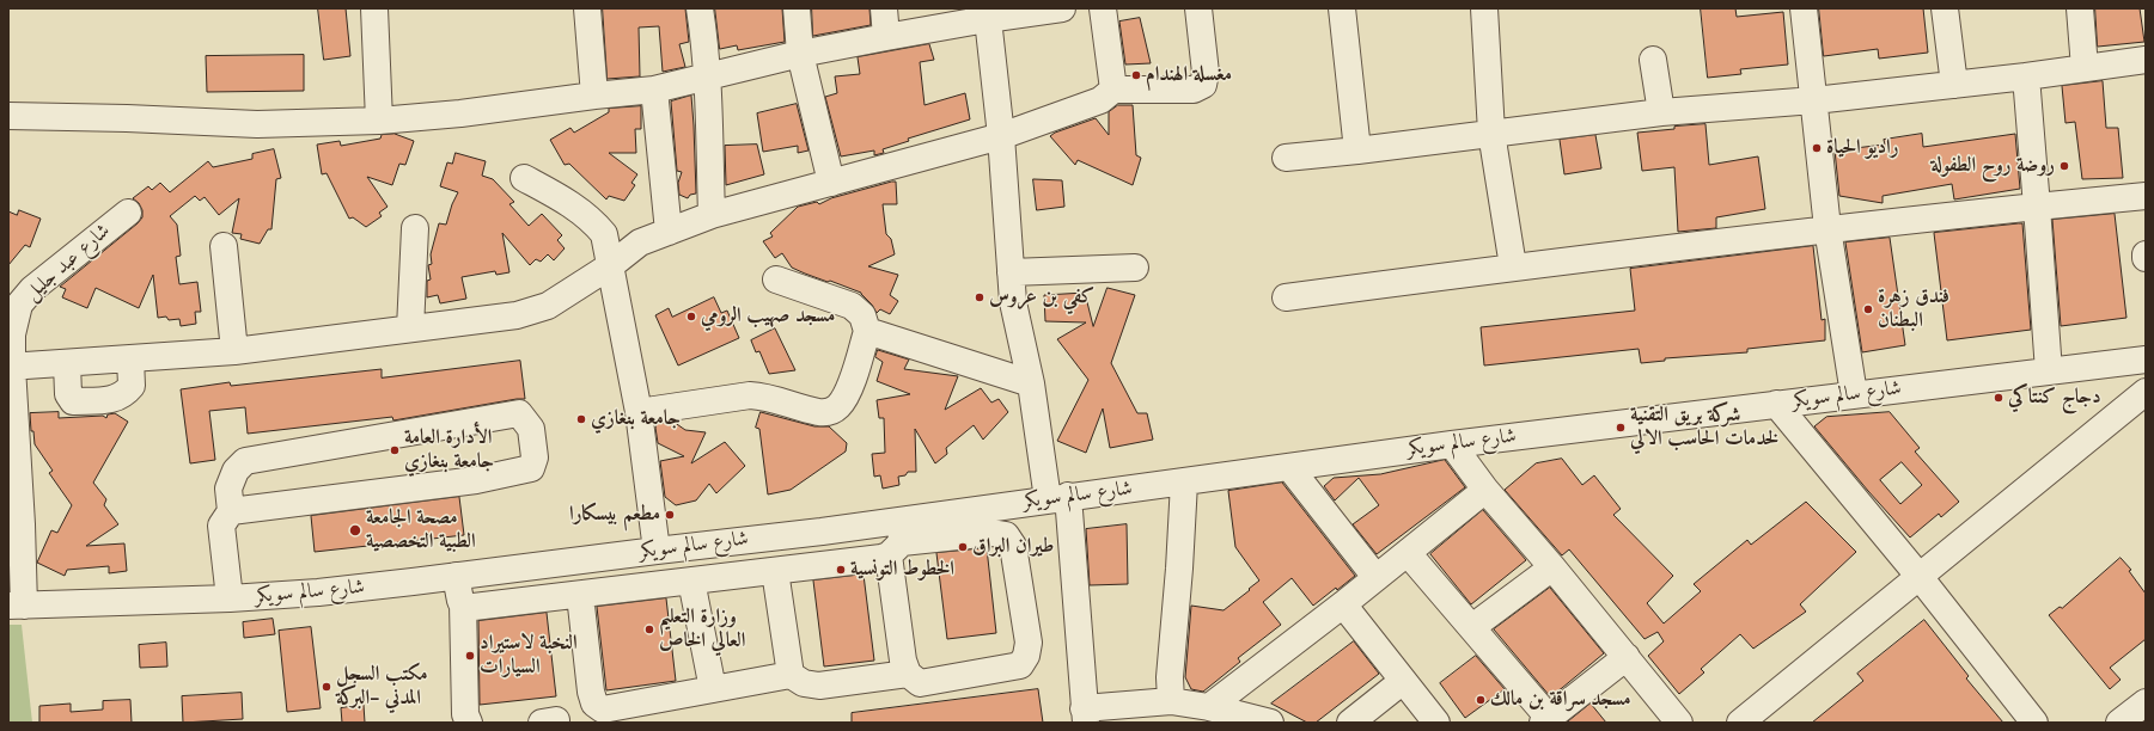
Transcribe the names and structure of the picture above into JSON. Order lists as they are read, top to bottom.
{
  "streets": {
    "street": ["شارع عبد جليل", "شارع سالم سويكر"]
  },
  "crossings": [
    ["شارع عبد جليل", "شارع سالم سويكر"]
  ],
  "places": [
    "مغسلة الهندام",
    "راديو الحياة",
    "روضة روح الطفولة",
    "كفي بن عروس",
    "فندق زهرة البطنان",
    "مسجد صهيب الرومي",
    "دجاج كنتاكي",
    "جامعة بنغازي",
    "شركة بريق التقنية لخدمات الحاسب الالي",
    "الأدارة العامة جامعة بنغازي",
    "مطعم بيسكارا",
    "مصحة الجامعة الطبية التخصصية",
    "طيران البراق",
    "الخطوط التونسية",
    "وزارة التعليم العالي الخاص",
    "النخبة لاستيراد السيارات",
    "مكتب السجل المدني -البركة",
    "مسجد سراقة بن مالك"
  ]
}
